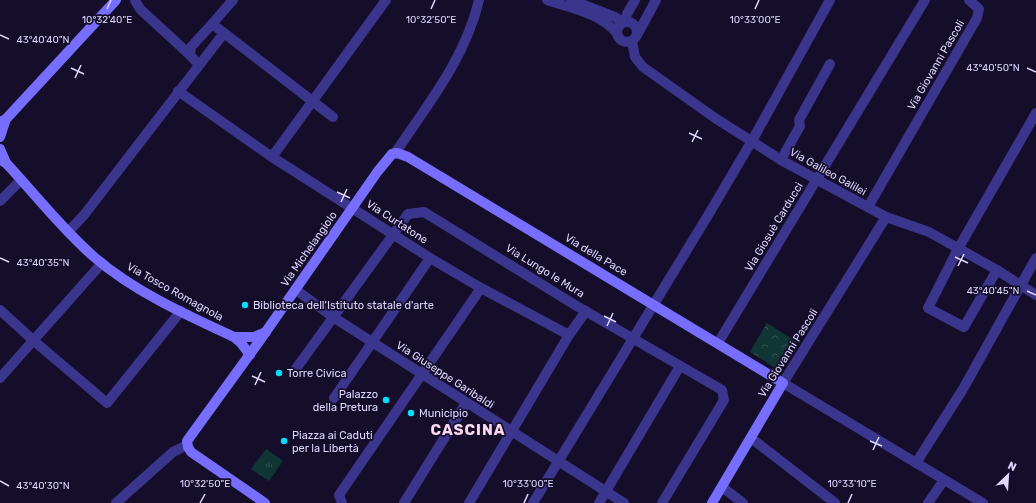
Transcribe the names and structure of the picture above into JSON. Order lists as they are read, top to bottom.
{
  "streets": {
    "main road": [
      "Via Giovanni Pascoli",
      "Via Michelangiolo",
      "Via della Pace",
      "Via Tosco Romagnola"
    ],
    "street": [
      "Via Galileo Galilei",
      "Via Curtatone",
      "Via Giosuè Carducci",
      "Via Lungo le Mura",
      "Via Giuseppe Garibaldi"
    ]
  },
  "crossings": [
    ["Via Giovanni Pascoli", "Via Galileo Galilei"],
    ["Via Giovanni Pascoli", "Via della Pace"],
    ["Via Galileo Galilei", "Via Giosuè Carducci"],
    ["Via Curtatone", "Via Michelangiolo"],
    ["Via Curtatone", "Via Lungo le Mura"],
    ["Via Giosuè Carducci", "Via della Pace"],
    ["Via Michelangiolo", "Via della Pace"],
    ["Via Michelangiolo", "Via Giuseppe Garibaldi"],
    ["Via Lungo le Mura", "Via Giuseppe Garibaldi"]
  ],
  "districts": ["CASCINA"],
  "places": [
    "Biblioteca dell'Istituto statale d'arte",
    "Torre Civica",
    "Palazzo della Pretura",
    "Municipio",
    "Piazza ai Caduti per la Libertà"
  ],
  "north": "top right",
  "coordinates": [
    "10°32'40\"E",
    "10°32'50\"E",
    "10°33'00\"E",
    "43°40'40\"N",
    "43°40'50\"N",
    "43°40'35\"N",
    "43°40'45\"N",
    "10°33'10\"E",
    "43°40'30\"N"
  ]
}
